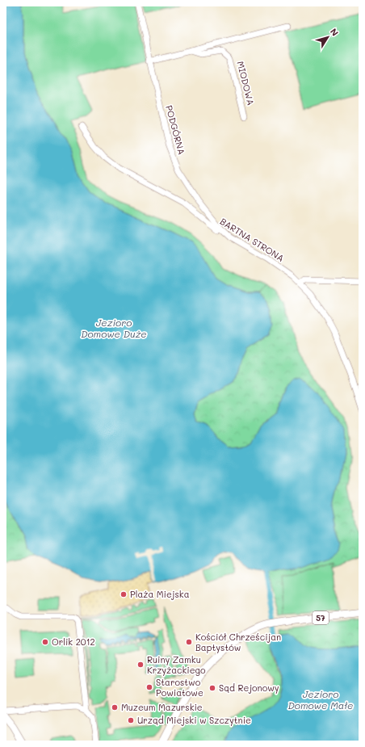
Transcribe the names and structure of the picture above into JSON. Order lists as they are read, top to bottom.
{
  "streets": {
    "main road": ["57"],
    "street": ["MIODOWA", "PODGÓRNA", "BARTNA STRONA"]
  },
  "crossings": [
    ["PODGÓRNA", "BARTNA STRONA"]
  ],
  "water": ["Jezioro Domowe Duże", "Jezioro Domowe Małe"],
  "places": [
    "Plaża Miejska",
    "Orlik 2012",
    "Kościół Chrześcijan Baptystów",
    "Ruiny Zamku Krzyżackiego",
    "Starostwo Powiatowe",
    "Sąd Rejonowy",
    "Muzeum Mazurskie",
    "Urząd Miejski w Szczytnie"
  ],
  "north": "top right"
}
